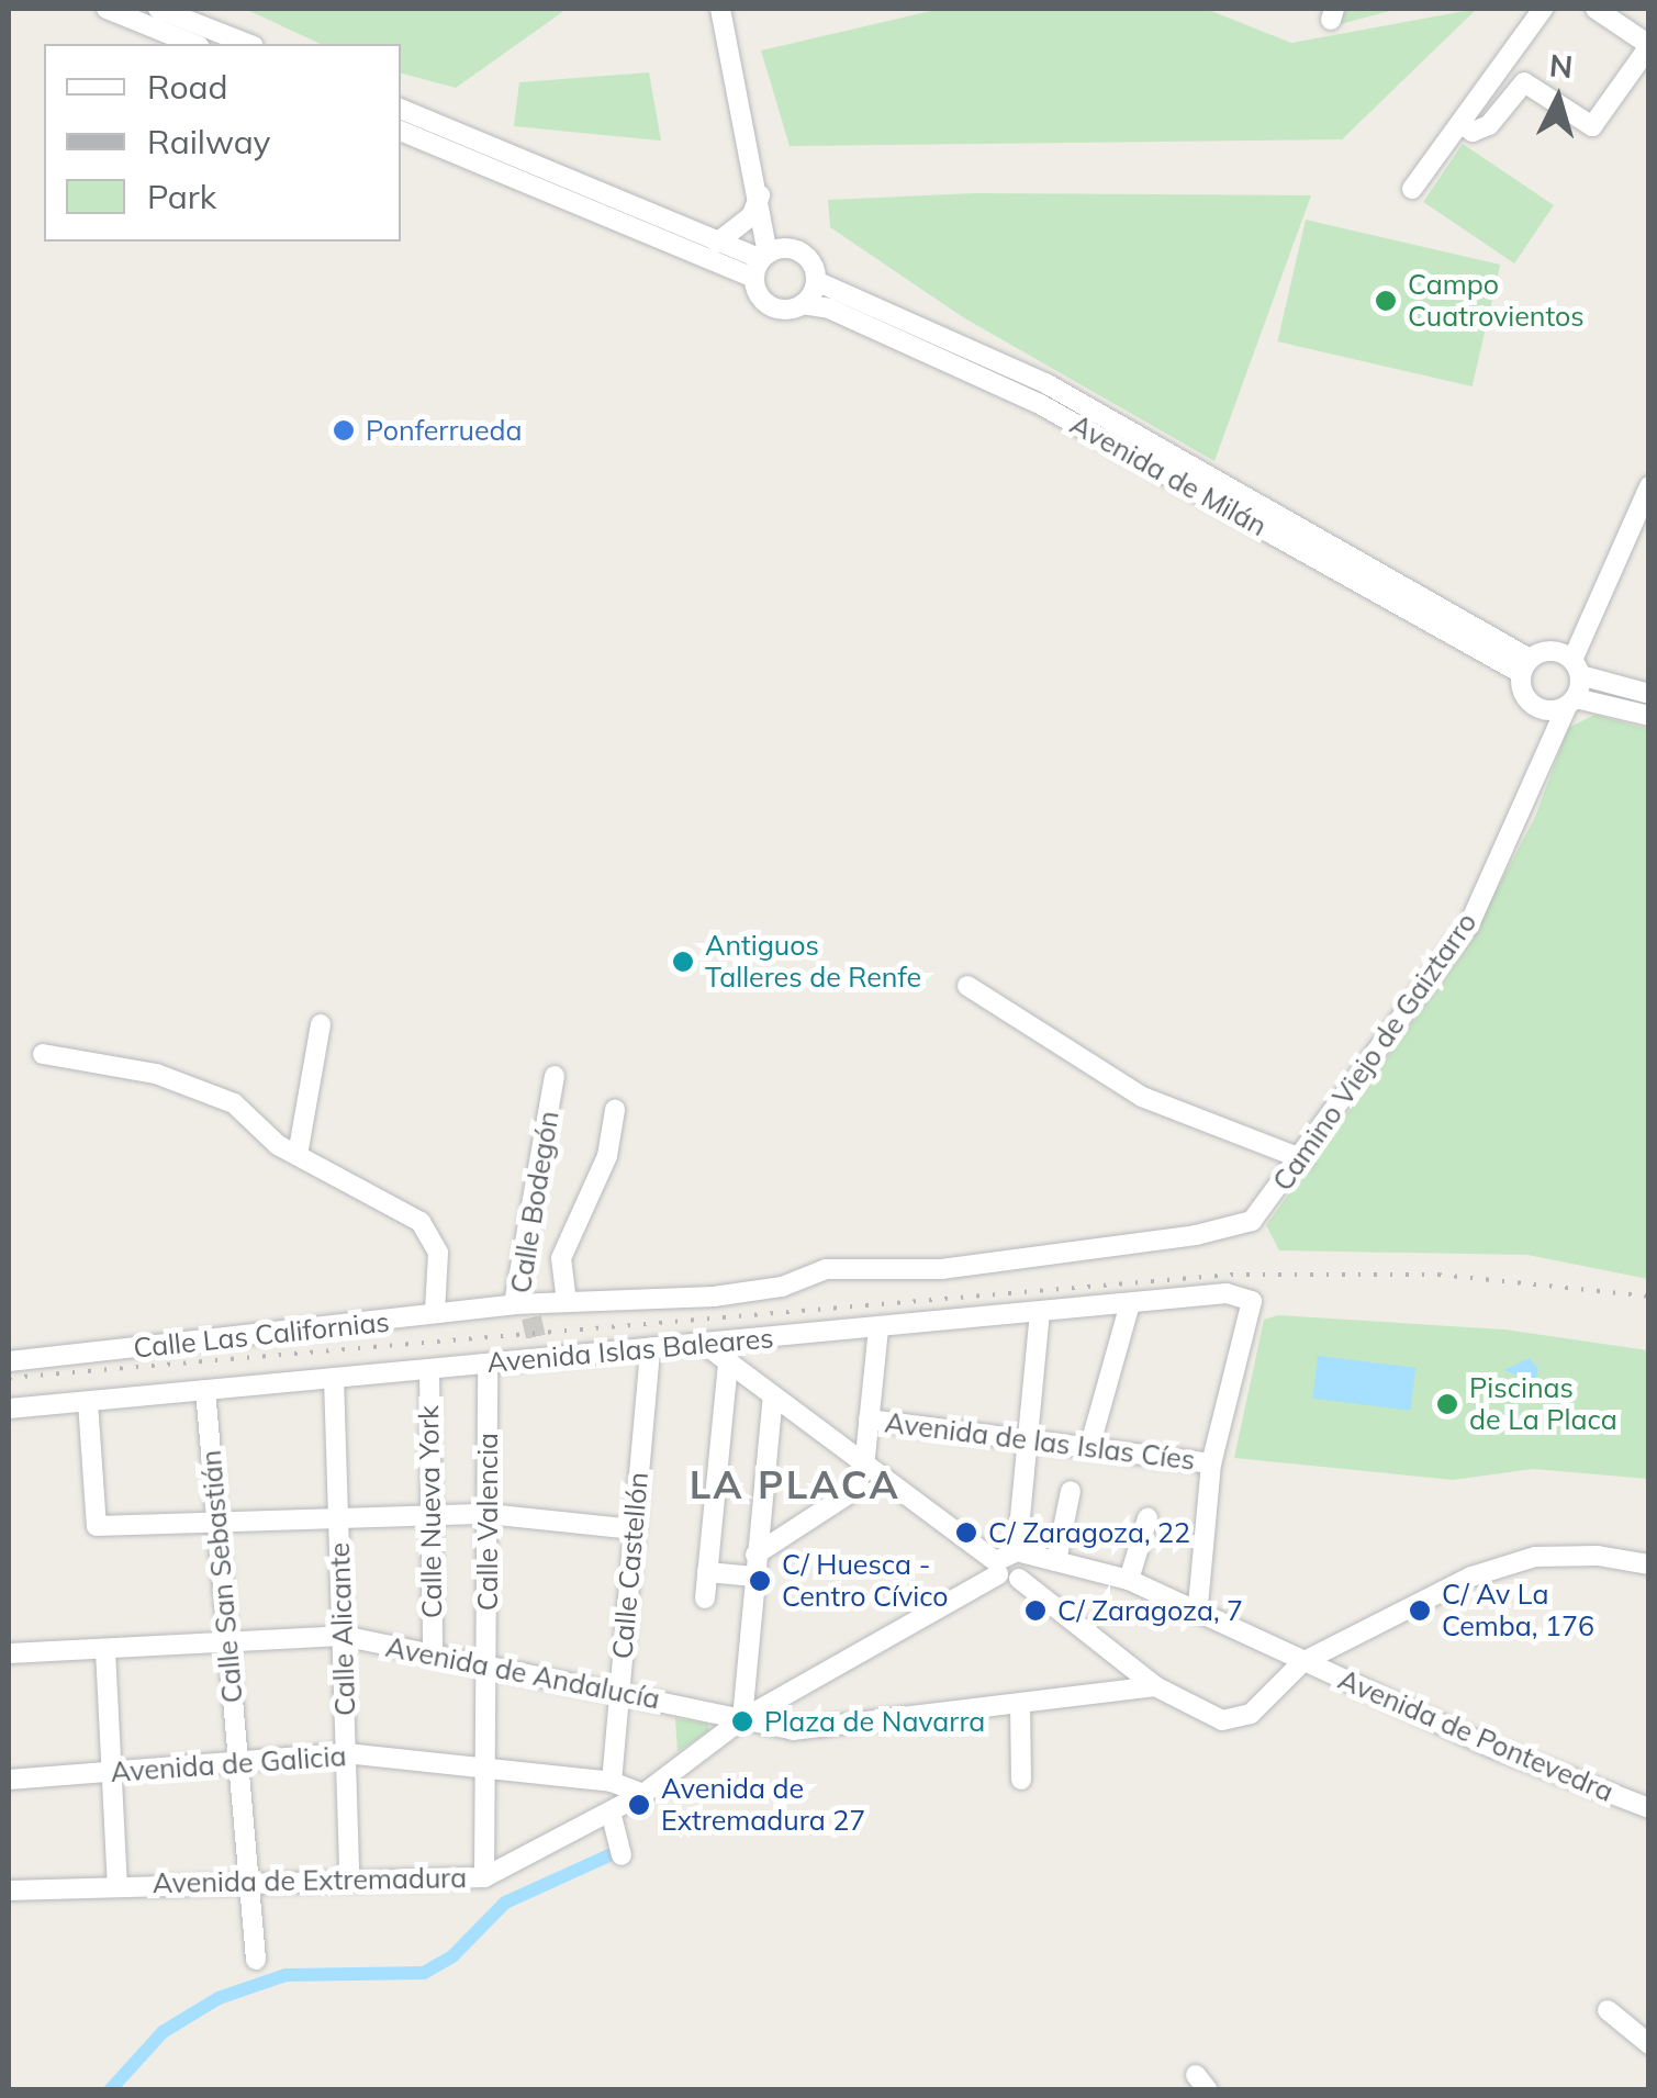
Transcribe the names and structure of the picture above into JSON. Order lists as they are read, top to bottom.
{
  "streets": {
    "street": [
      "Avenida de Milán",
      "Camino Viejo de Gaiztarro",
      "Calle Bodegón",
      "Calle Las Californias",
      "Avenida Islas Baleares",
      "Avenida de las Islas Cíes",
      "Calle Nueva York",
      "Calle Valencia",
      "Calle Castellón",
      "Calle San Sebastián",
      "Calle Alicante",
      "Avenida de Andalucía",
      "Avenida de Pontevedra",
      "Avenida de Galicia",
      "Avenida de Extremadura"
    ]
  },
  "crossings": [
    ["Camino Viejo de Gaiztarro", "Calle Bodegón"],
    ["Camino Viejo de Gaiztarro", "Calle Las Californias"],
    ["Calle Bodegón", "Calle Las Californias"],
    ["Avenida Islas Baleares", "Avenida de las Islas Cíes"],
    ["Avenida Islas Baleares", "Calle Nueva York"],
    ["Avenida Islas Baleares", "Calle Valencia"],
    ["Avenida Islas Baleares", "Calle Castellón"],
    ["Avenida Islas Baleares", "Calle San Sebastián"],
    ["Avenida Islas Baleares", "Calle Alicante"],
    ["Calle Nueva York", "Avenida de Andalucía"],
    ["Calle Valencia", "Avenida de Andalucía"],
    ["Calle Valencia", "Avenida de Galicia"],
    ["Calle Valencia", "Avenida de Extremadura"],
    ["Calle Castellón", "Avenida de Andalucía"],
    ["Calle Castellón", "Avenida de Galicia"],
    ["Calle San Sebastián", "Avenida de Andalucía"],
    ["Calle San Sebastián", "Avenida de Galicia"],
    ["Calle San Sebastián", "Avenida de Extremadura"],
    ["Calle Alicante", "Avenida de Andalucía"],
    ["Calle Alicante", "Avenida de Galicia"],
    ["Calle Alicante", "Avenida de Extremadura"],
    ["Avenida de Andalucía", "Avenida de Extremadura"],
    ["Avenida de Galicia", "Avenida de Extremadura"]
  ],
  "districts": ["LA PLACA"],
  "places": [
    "Campo Cuatrovientos",
    "Ponferrueda",
    "Antiguos Talleres de Renfe",
    "Piscinas de La Placa",
    "C/ Zaragoza, 22",
    "C/ Huesca - Centro Cívico",
    "C/ Zaragoza, 7",
    "C/ Av La Cemba, 176",
    "Plaza de Navarra",
    "Avenida de Extremadura 27"
  ],
  "legend": ["Road", "Railway", "Park"],
  "north": "top"
}
